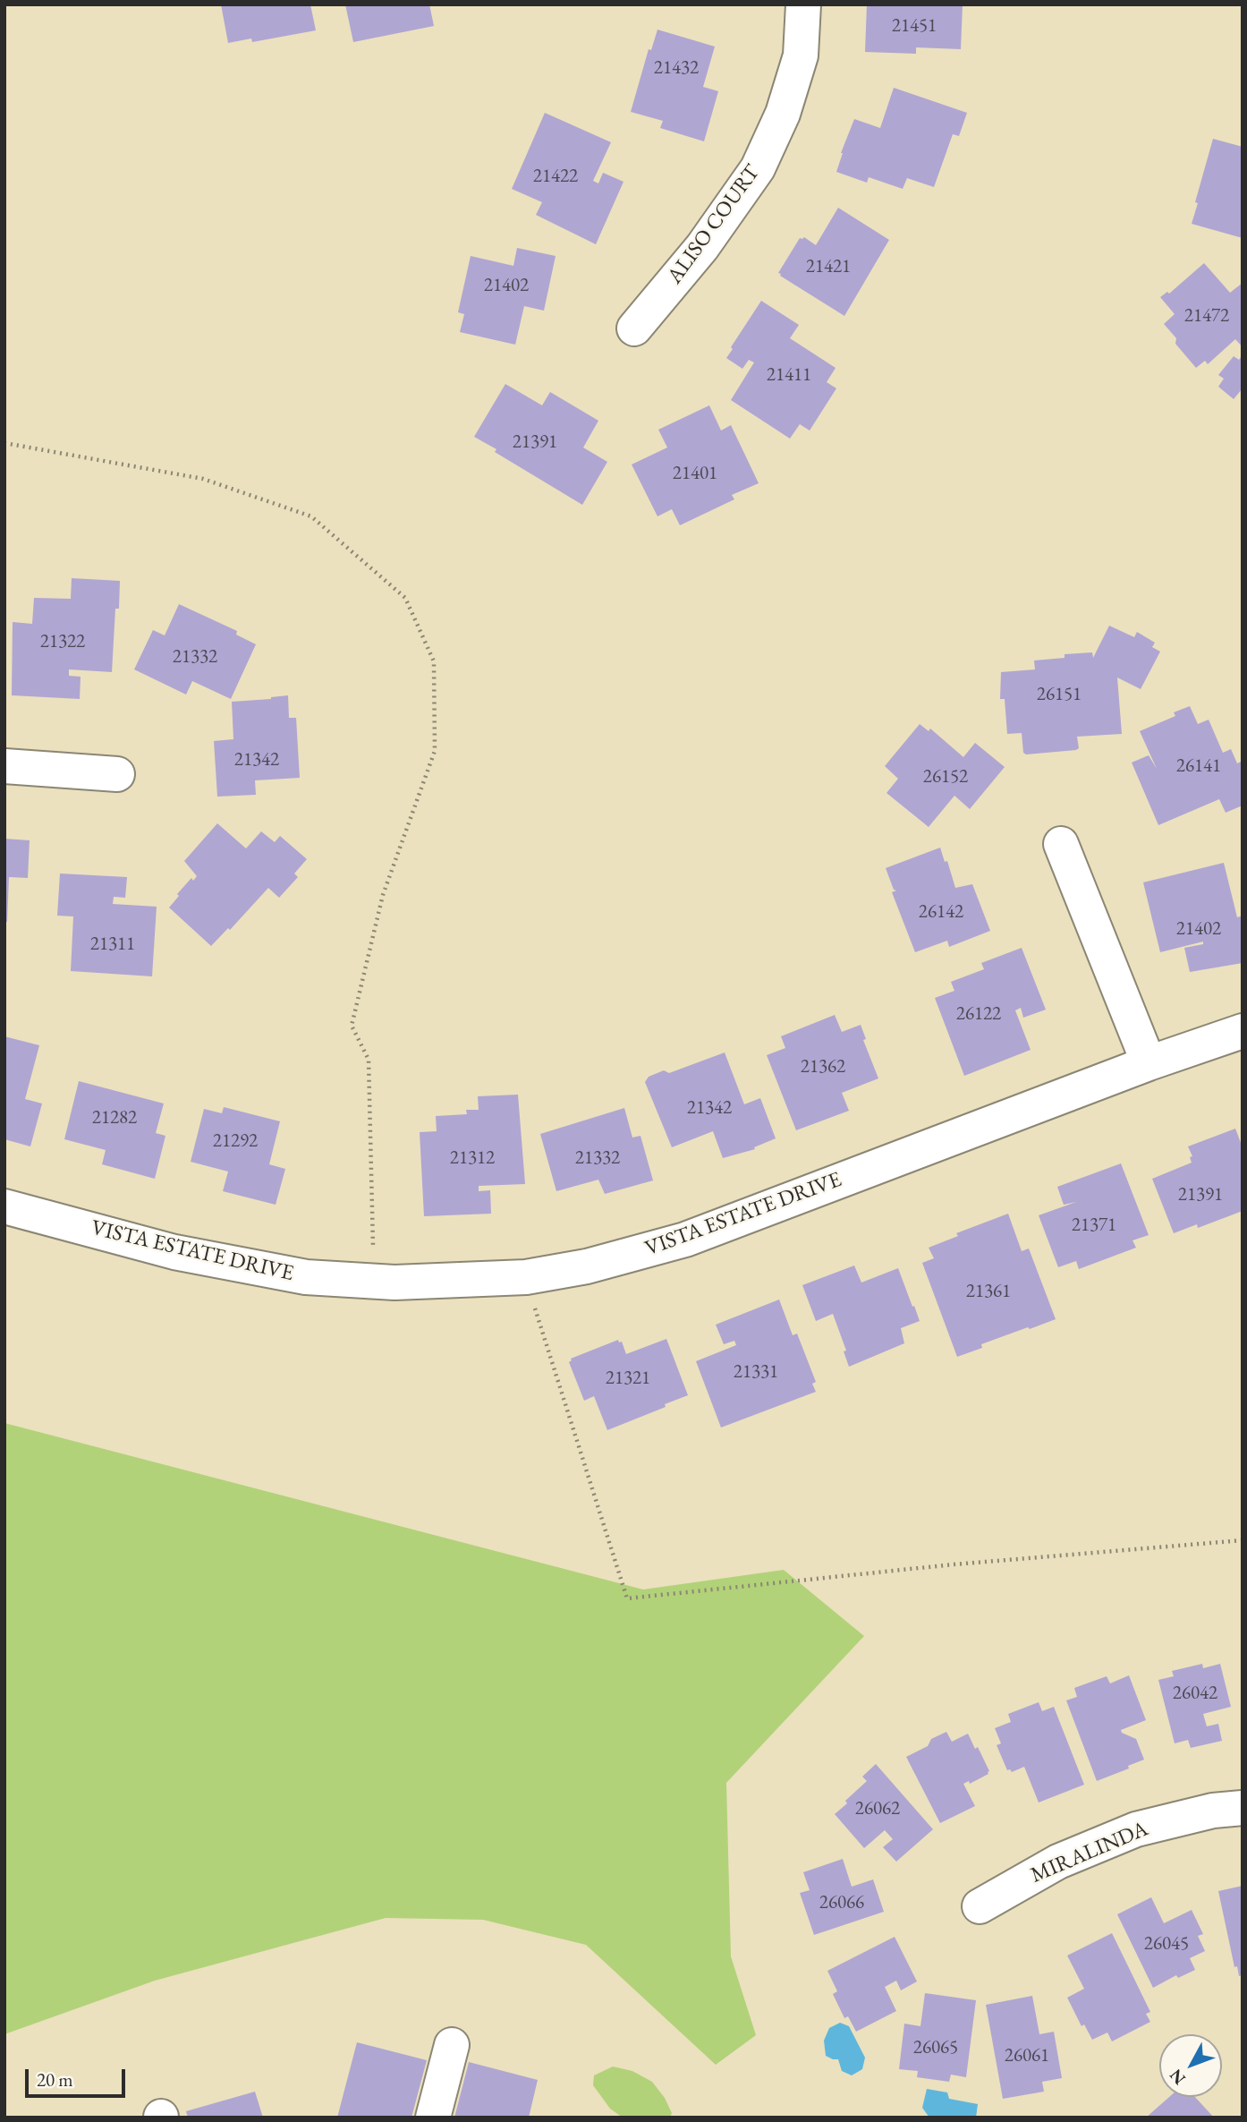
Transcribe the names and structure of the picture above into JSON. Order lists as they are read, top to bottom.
{
  "streets": {
    "street": ["ALISO COURT", "VISTA ESTATE DRIVE", "MIRALINDA"]
  },
  "house_numbers": [
    "21451",
    "21432",
    "21422",
    "21421",
    "21402",
    "21472",
    "21411",
    "21391",
    "21401",
    "21322",
    "21332",
    "26151",
    "21342",
    "26141",
    "26152",
    "26142",
    "21402",
    "21311",
    "26122",
    "21362",
    "21342",
    "21282",
    "21292",
    "21312",
    "21332",
    "21391",
    "21371",
    "21361",
    "21331",
    "21321",
    "26042",
    "26062",
    "26066",
    "26045",
    "26065",
    "26061"
  ],
  "scale_bar": "20 m",
  "north": "bottom left"
}
